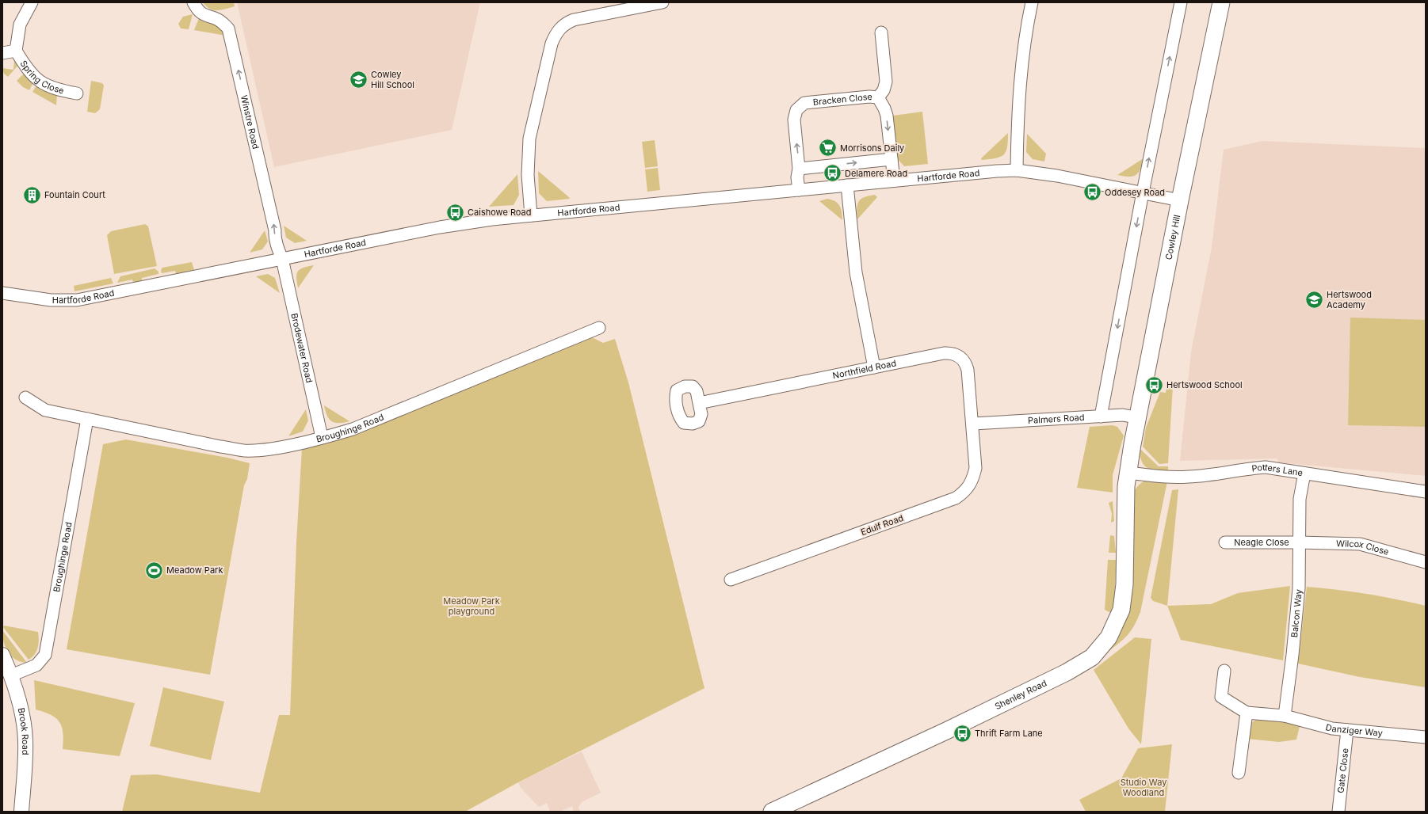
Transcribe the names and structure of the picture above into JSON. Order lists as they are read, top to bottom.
{
  "streets": {
    "main road": ["Cowley Hill", "Shenley Road"],
    "street": [
      "Spring Close",
      "Bracken Close",
      "Winstre Road",
      "Hartforde Road",
      "Brodewater Road",
      "Northfield Road",
      "Palmers Road",
      "Broughinge Road",
      "Potters Lane",
      "Edulf Road",
      "Neagle Close",
      "Wilcox Close",
      "Balcon Way",
      "Danziger Way",
      "Brook Road",
      "Gate Close"
    ]
  },
  "crossings": [
    ["Bracken Close", "Hartforde Road"],
    ["Winstre Road", "Hartforde Road"],
    ["Winstre Road", "Brodewater Road"],
    ["Hartforde Road", "Cowley Hill"],
    ["Hartforde Road", "Brodewater Road"],
    ["Cowley Hill", "Palmers Road"],
    ["Cowley Hill", "Potters Lane"],
    ["Cowley Hill", "Shenley Road"],
    ["Brodewater Road", "Broughinge Road"],
    ["Northfield Road", "Palmers Road"],
    ["Northfield Road", "Edulf Road"],
    ["Palmers Road", "Edulf Road"],
    ["Broughinge Road", "Brook Road"],
    ["Potters Lane", "Balcon Way"],
    ["Potters Lane", "Shenley Road"],
    ["Neagle Close", "Wilcox Close"],
    ["Neagle Close", "Balcon Way"],
    ["Wilcox Close", "Balcon Way"],
    ["Balcon Way", "Danziger Way"],
    ["Danziger Way", "Gate Close"]
  ],
  "one_way": ["Winstre Road"],
  "parks": ["Meadow Park playground", "Studio Way Woodland"],
  "places": {
    "school or university": ["Cowley Hill School", "Hertswood Academy"],
    "supermarket": ["Morrisons Daily"],
    "bus stop": [
      "Delamere Road",
      "Oddesey Road",
      "Caishowe Road",
      "Hertswood School",
      "Thrift Farm Lane"
    ],
    "building": ["Fountain Court"],
    "sports": ["Meadow Park"]
  }
}
